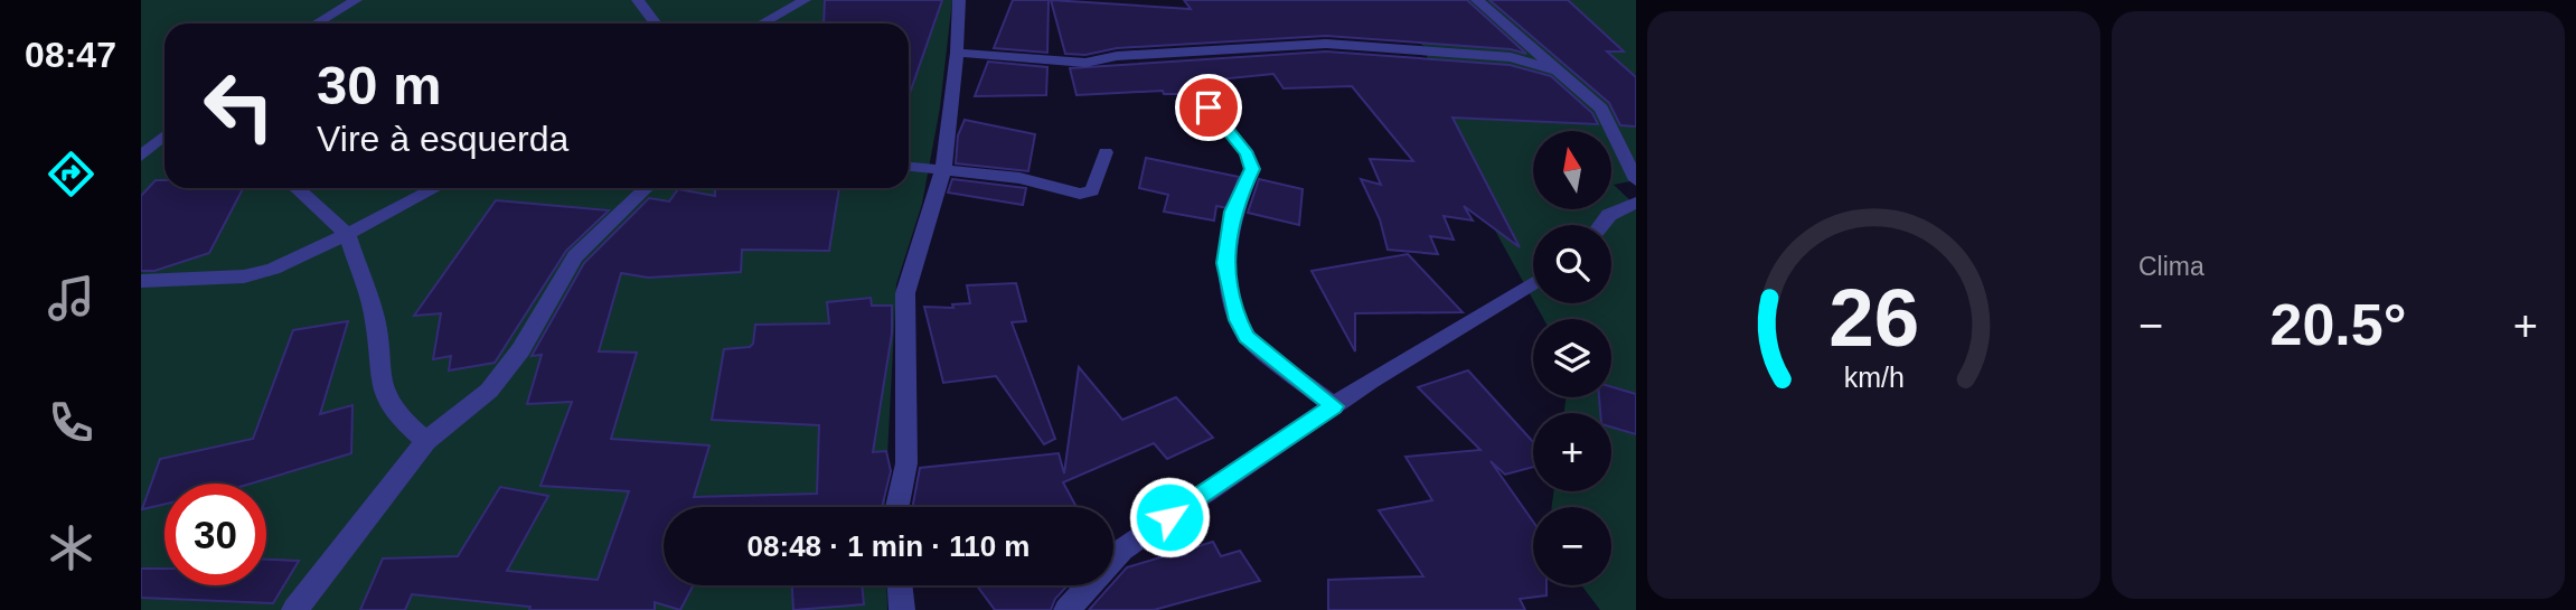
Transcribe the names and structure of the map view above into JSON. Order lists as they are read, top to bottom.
{
  "north": "top",
  "page": {
    "tabs": "08:47",
    "tile": "Clima",
    "turn": ["30 m", "Vire à esquerda"],
    "map_buttons": ["+", "−"],
    "heat": ["−", "20.5°", "+"],
    "limit": "30",
    "trip": "08:48 · 1 min · 110 m",
    "gauge": ["26", "km/h"]
  }
}
